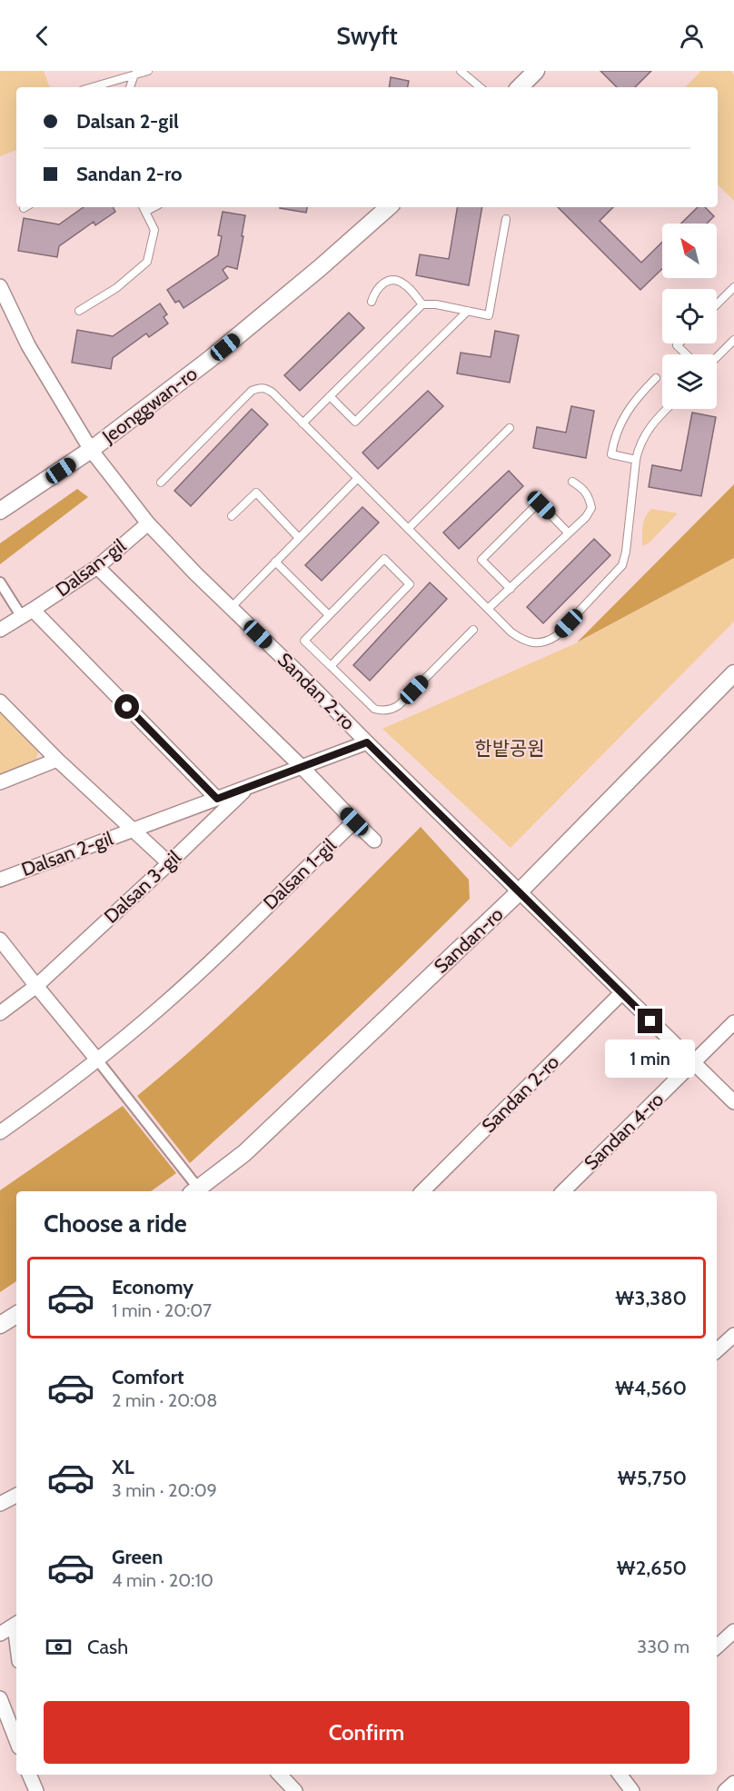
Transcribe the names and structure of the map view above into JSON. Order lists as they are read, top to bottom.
{
  "streets": {
    "street": [
      "Jeonggwan-ro",
      "Dalsan-gil",
      "Sandan 2-ro",
      "Dalsan 2-gil",
      "Dalsan 1-gil",
      "Dalsan 3-gil",
      "Sandan-ro",
      "Sandan 4-ro"
    ]
  },
  "crossings": [
    ["Jeonggwan-ro", "Sandan 2-ro"],
    ["Dalsan-gil", "Sandan 2-ro"],
    ["Sandan 2-ro", "Dalsan 2-gil"],
    ["Sandan 2-ro", "Sandan-ro"],
    ["Sandan 2-ro", "Sandan 4-ro"],
    ["Dalsan 2-gil", "Dalsan 3-gil"]
  ],
  "parks": ["한밭공원"],
  "north": "top left",
  "page": {
    "header": "Swyft",
    "banner": ["Dalsan 2-gil", "Sandan 2-ro"],
    "bubble": "1 min",
    "heading": "Choose a ride",
    "list": [
      {
        "name": "Economy",
        "note": "1 min · 20:07",
        "value": "₩3,380"
      },
      {
        "name": "Comfort",
        "note": "2 min · 20:08",
        "value": "₩4,560"
      },
      {
        "name": "XL",
        "note": "3 min · 20:09",
        "value": "₩5,750"
      },
      {
        "name": "Green",
        "note": "4 min · 20:10",
        "value": "₩2,650"
      }
    ],
    "pay": ["Cash", "330 m"],
    "buttons": "Confirm"
  }
}
